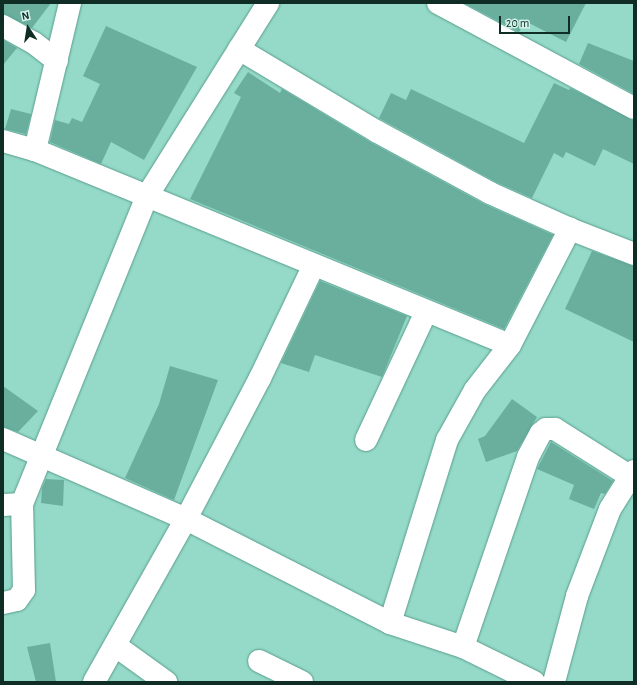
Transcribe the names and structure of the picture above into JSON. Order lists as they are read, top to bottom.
{
  "scale_bar": "20 m",
  "north": "top"
}
